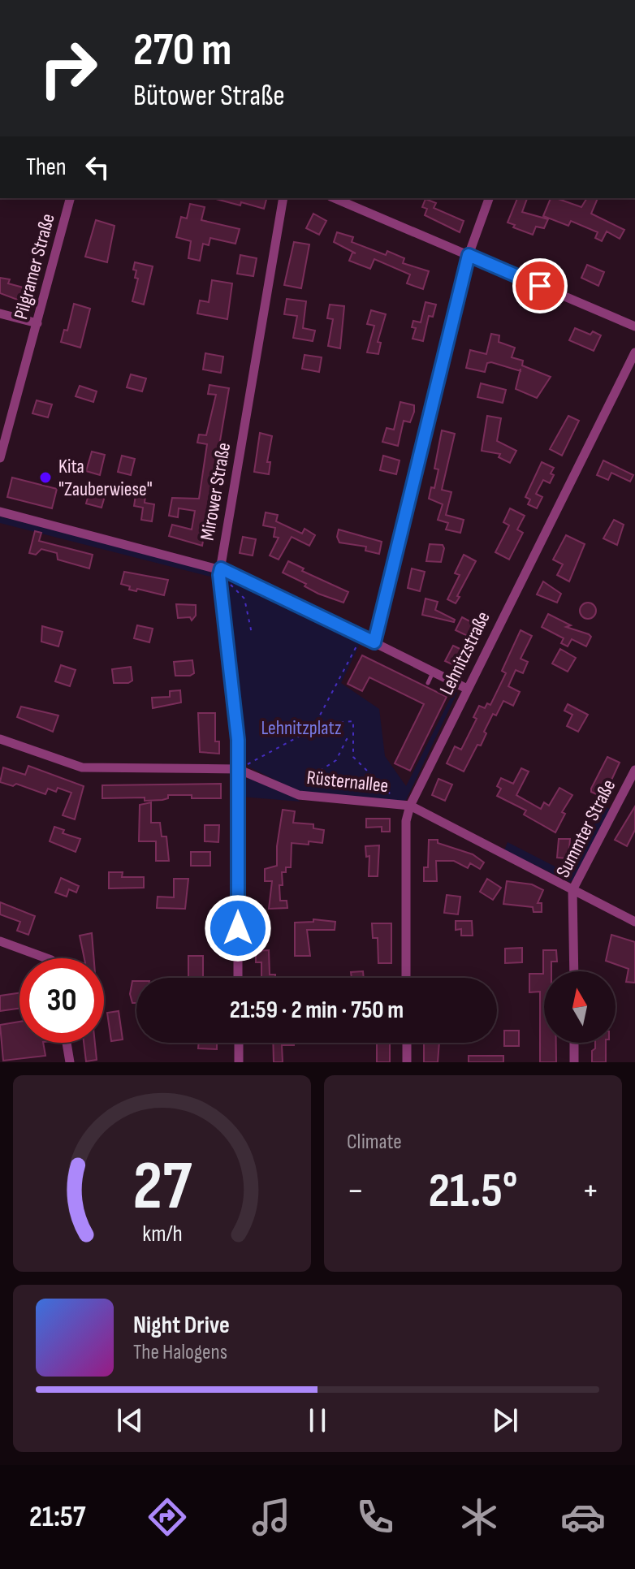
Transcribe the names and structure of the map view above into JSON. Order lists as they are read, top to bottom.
{
  "streets": {
    "street": [
      "Pilgramer Straße",
      "Mirower Straße",
      "Lehnitzstraße",
      "Rüsternallee",
      "Summter Straße"
    ]
  },
  "crossings": [
    ["Mirower Straße", "Rüsternallee"],
    ["Lehnitzstraße", "Rüsternallee"],
    ["Rüsternallee", "Summter Straße"]
  ],
  "parks": ["Lehnitzplatz"],
  "places": ["Kita \"Zauberwiese\""],
  "north": "top",
  "page": {
    "turn": ["270 m", "Bütower Straße"],
    "then": "Then",
    "limit": "30",
    "trip": "21:59 · 2 min · 750 m",
    "tile": "Climate",
    "heat": ["−", "21.5°", "+"],
    "song": ["Night Drive", "The Halogens"],
    "tabs": "21:57",
    "gauge": ["27", "km/h"]
  }
}
